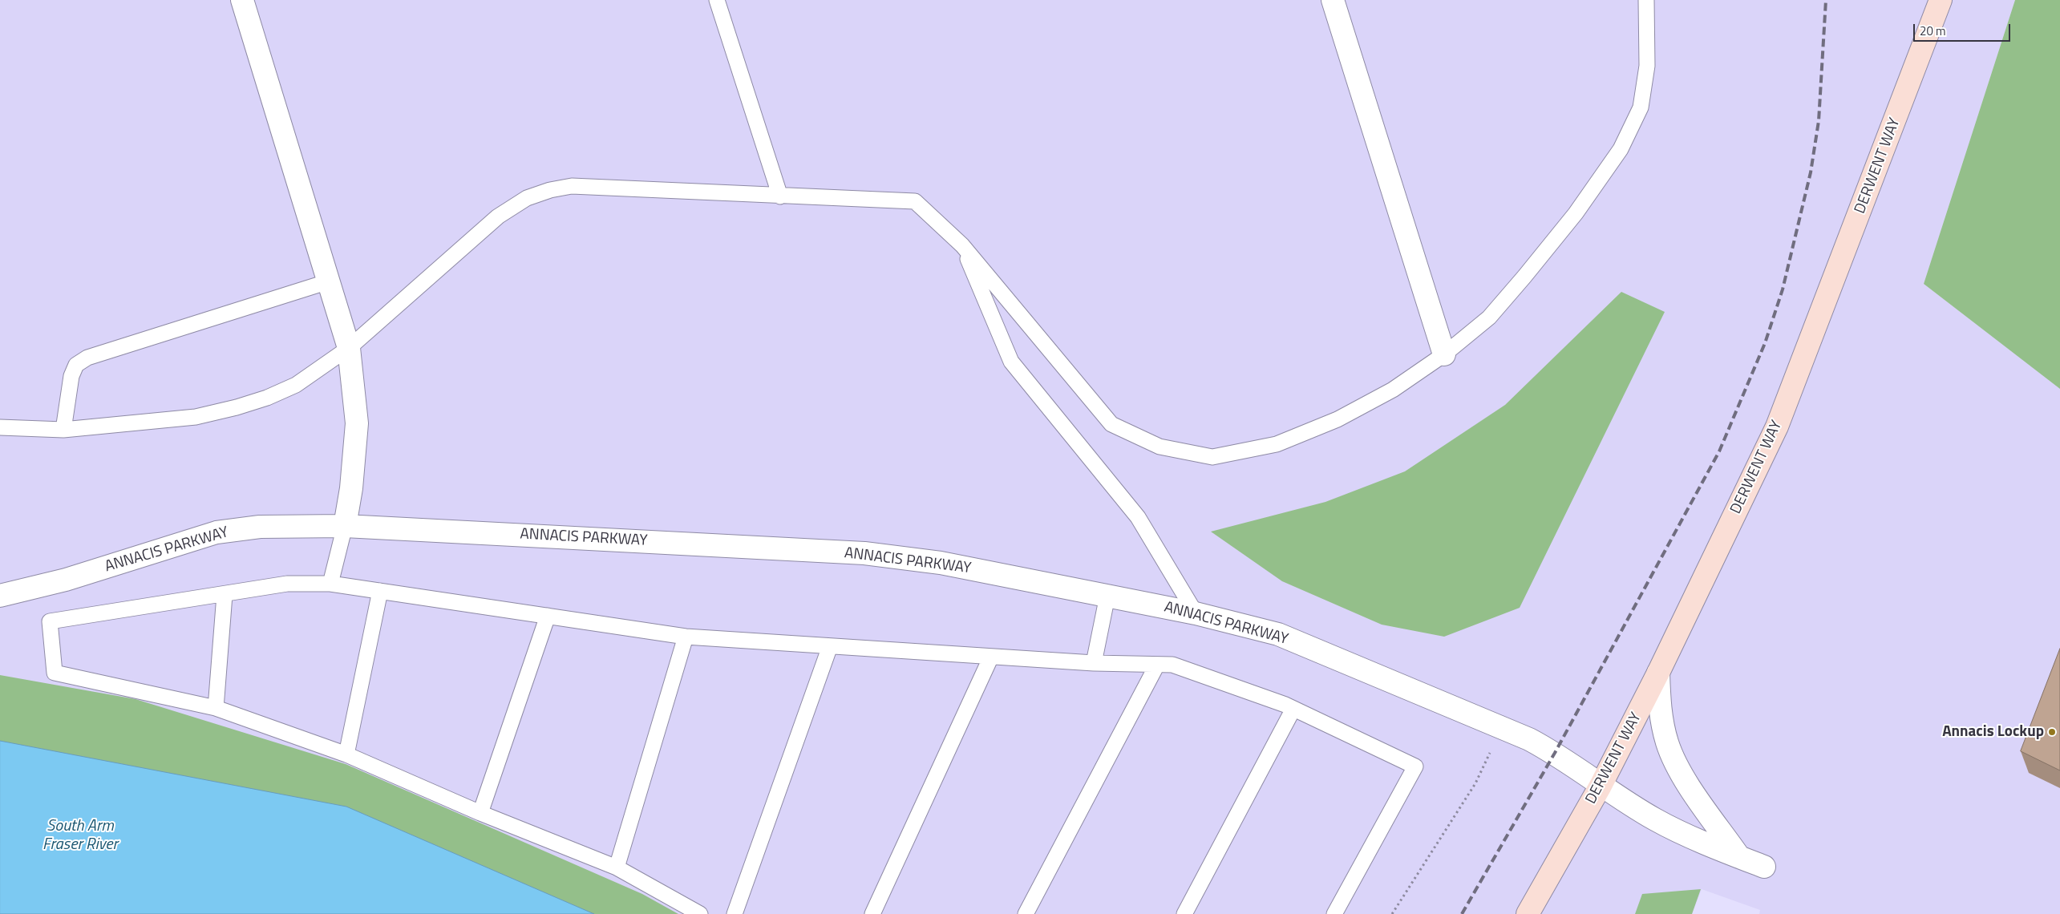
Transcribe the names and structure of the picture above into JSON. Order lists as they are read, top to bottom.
{
  "streets": {
    "main road": ["DERWENT WAY"],
    "street": ["ANNACIS PARKWAY"]
  },
  "crossings": [
    ["DERWENT WAY", "ANNACIS PARKWAY"]
  ],
  "water": ["South Arm Fraser River"],
  "places": ["Annacis Lockup"],
  "scale_bar": "20 m"
}
